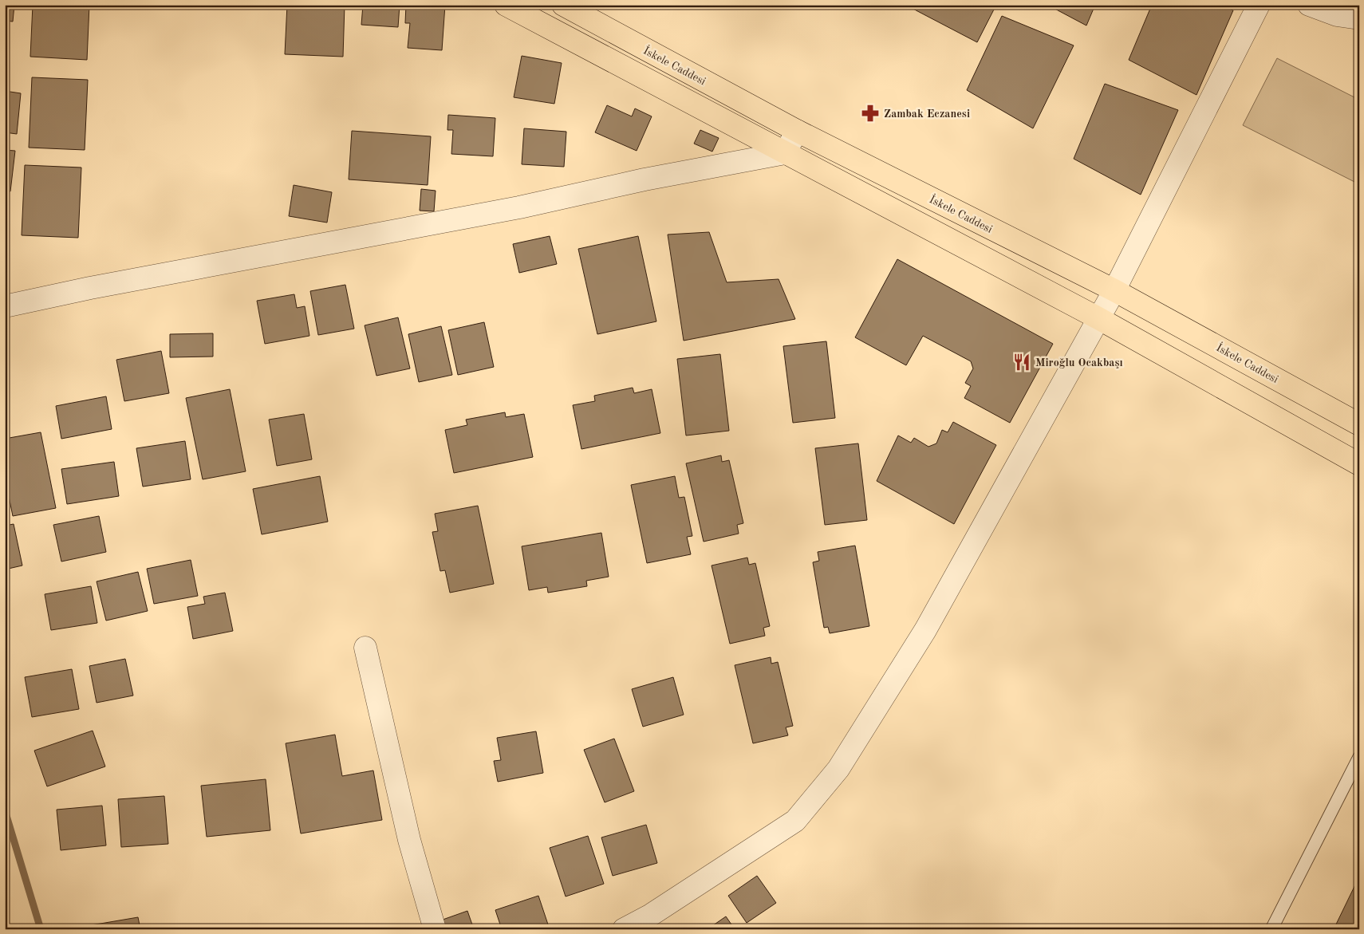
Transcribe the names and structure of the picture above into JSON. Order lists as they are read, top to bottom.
{
  "streets": {
    "main road": ["İskele Caddesi"]
  },
  "places": {
    "pharmacy": ["Zambak Eczanesi"],
    "restaurant": ["Miroğlu Ocakbaşı"]
  }
}
